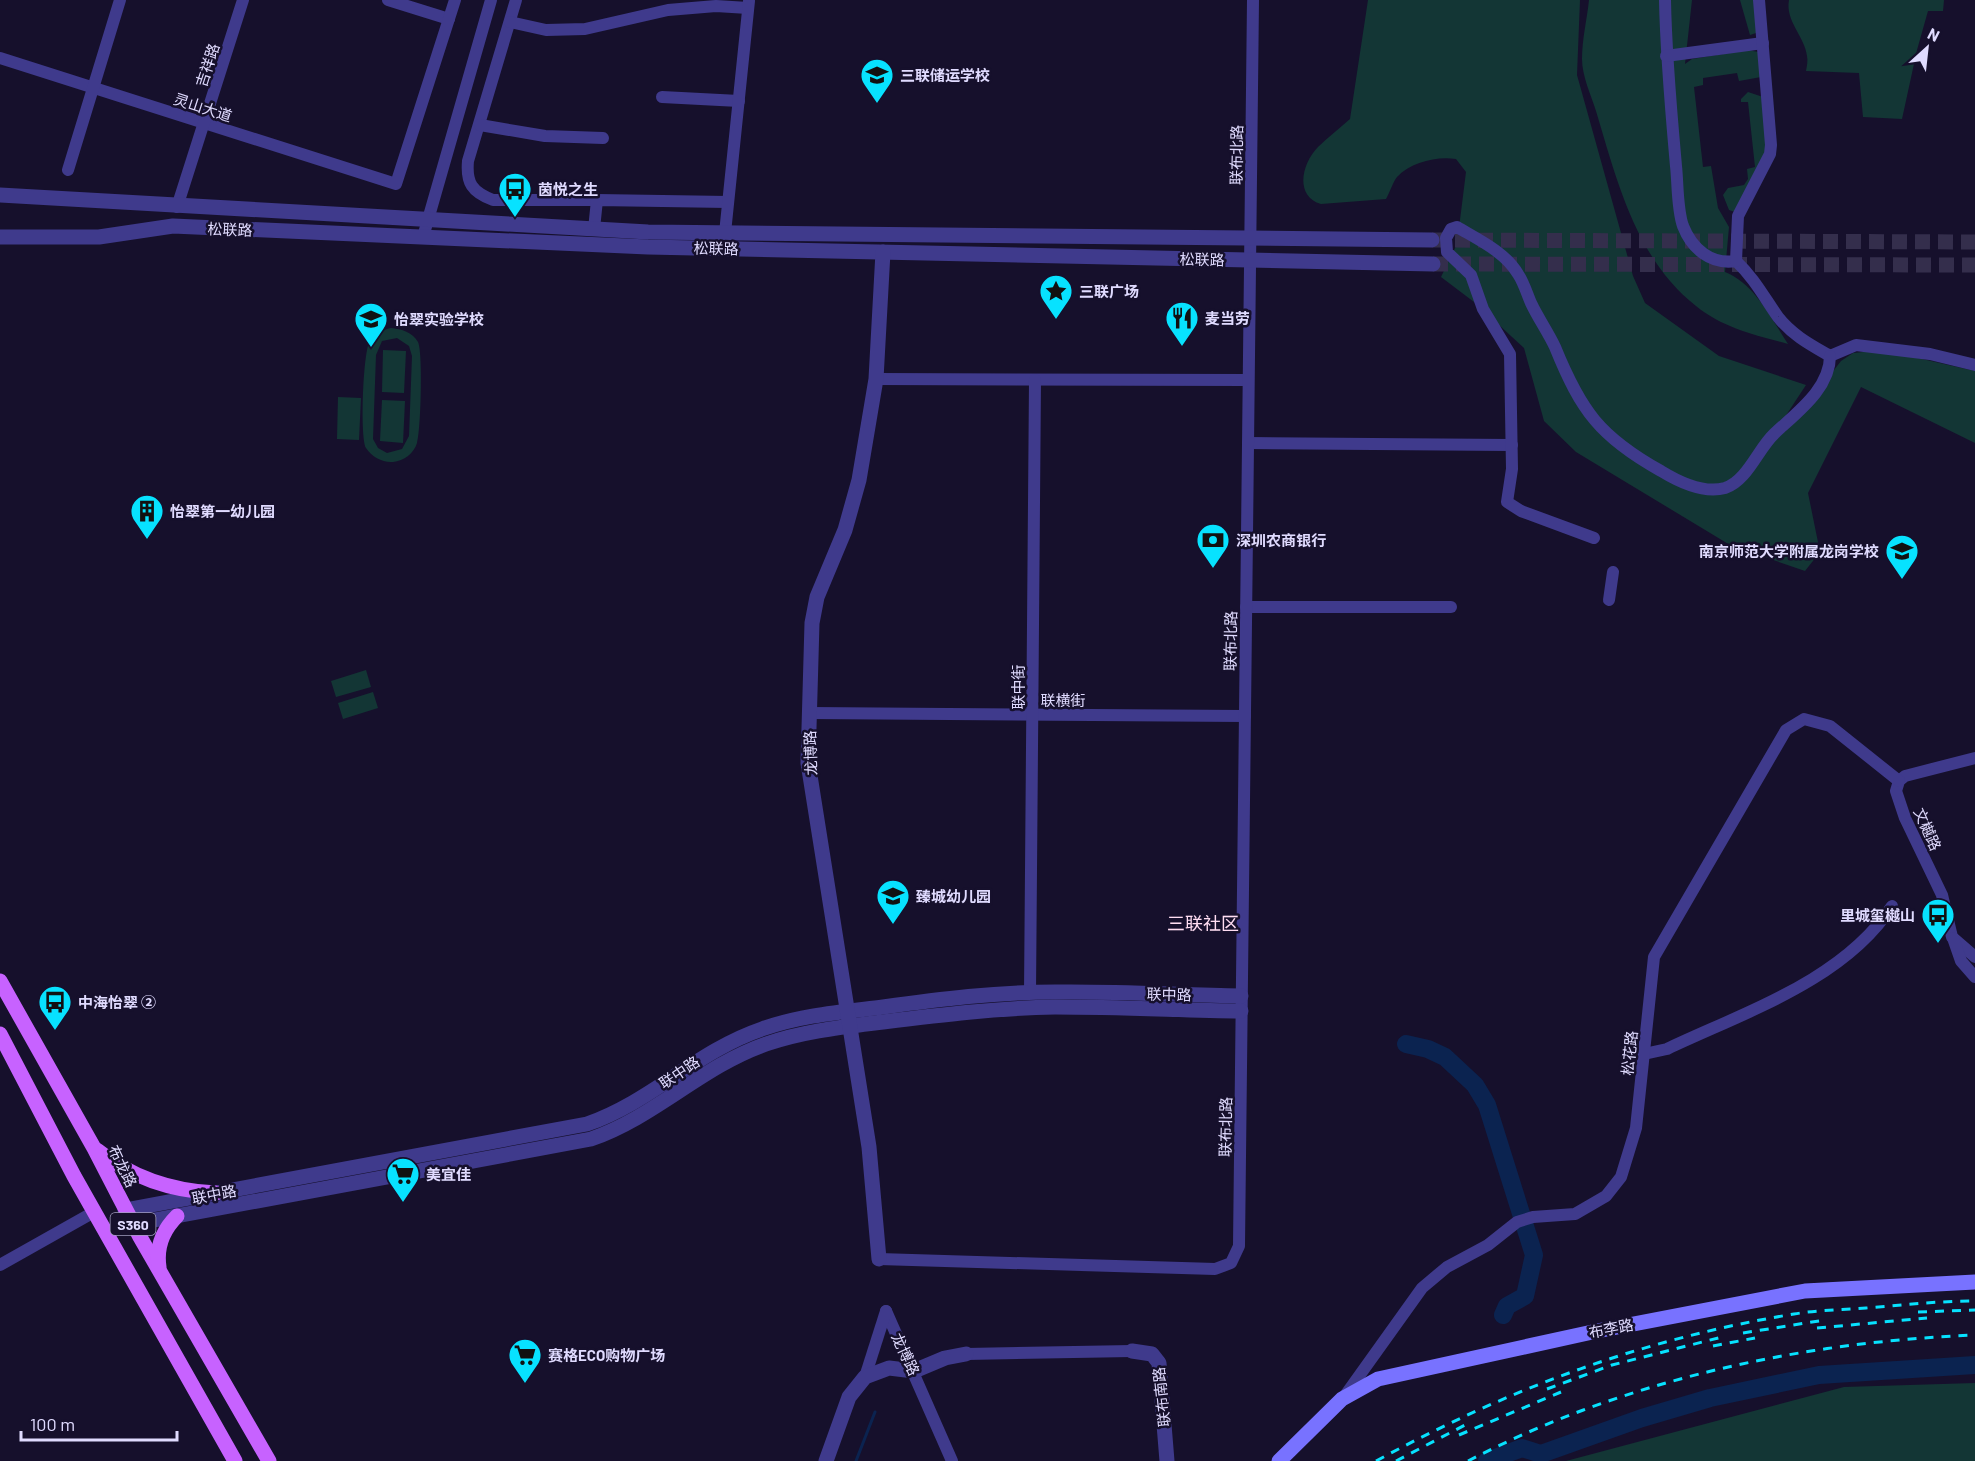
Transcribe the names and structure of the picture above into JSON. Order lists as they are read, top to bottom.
{
  "streets": {
    "main road": ["布龙路", "S360", "布李路"],
    "street": [
      "吉祥路",
      "灵山大道",
      "联布北路",
      "松联路",
      "联中街",
      "联横街",
      "龙博路",
      "文樾路",
      "联中路",
      "松花路",
      "联布南路"
    ]
  },
  "crossings": [
    ["吉祥路", "灵山大道"],
    ["吉祥路", "松联路"],
    ["联布北路", "松联路"],
    ["联布北路", "联横街"],
    ["联布北路", "龙博路"],
    ["联布北路", "联中路"],
    ["松联路", "龙博路"],
    ["联中街", "联横街"],
    ["联中街", "联中路"],
    ["联横街", "龙博路"],
    ["龙博路", "联中路"],
    ["文樾路", "松花路"],
    ["联中路", "布龙路"],
    ["松花路", "布李路"]
  ],
  "districts": ["三联社区"],
  "places": {
    "school or university": [
      "三联储运学校",
      "怡翠实验学校",
      "南京师范大学附属龙岗学校",
      "臻城幼儿园"
    ],
    "bus stop": ["茵悦之生", "里城玺樾山", "中海怡翠 ②"],
    "place": ["三联广场"],
    "restaurant": ["麦当劳"],
    "building": ["怡翠第一幼儿园"],
    "bank": ["深圳农商银行"],
    "supermarket": ["美宜佳", "赛格ECO购物广场"]
  },
  "scale_bar": "100 m",
  "north": "top right"
}
